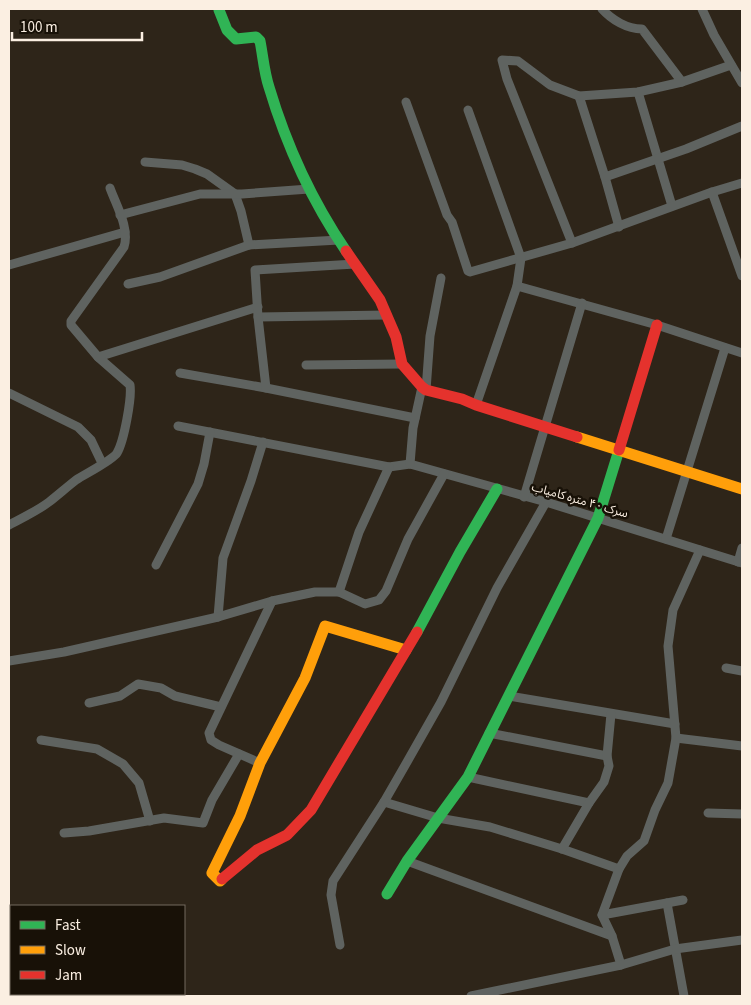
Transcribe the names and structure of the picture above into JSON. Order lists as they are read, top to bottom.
{
  "streets": {
    "street": ["سرک ۴۰ متره کامیاب"]
  },
  "legend": ["Fast", "Slow", "Jam"],
  "scale_bar": "100 m"
}
